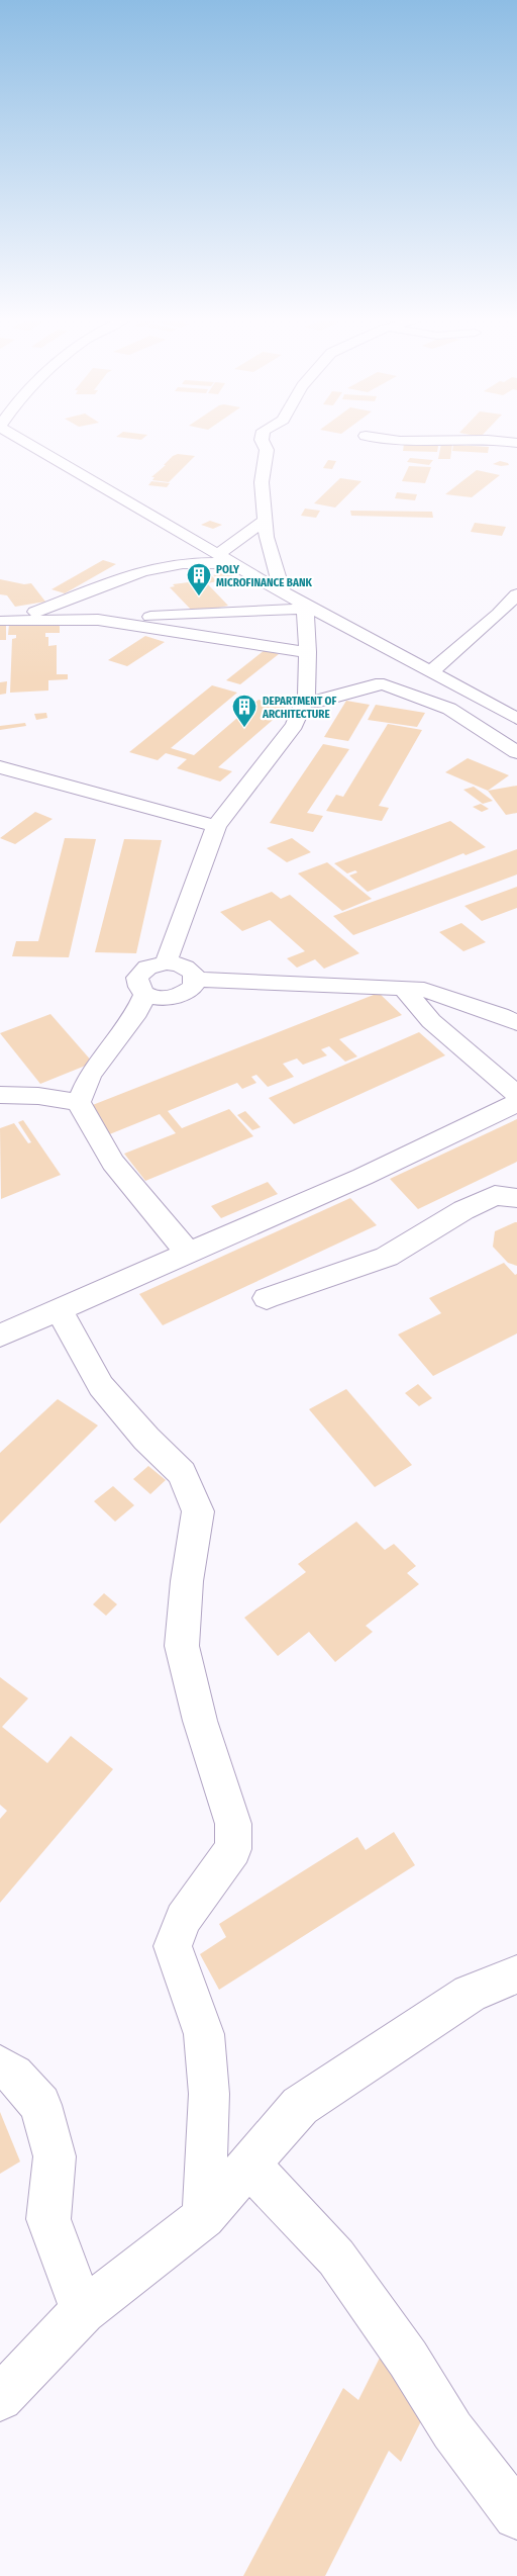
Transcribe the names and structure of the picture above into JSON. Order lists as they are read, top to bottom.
{
  "places": {
    "building": ["POLY MICROFINANCE BANK", "DEPARTMENT OF ARCHITECTURE"]
  }
}
